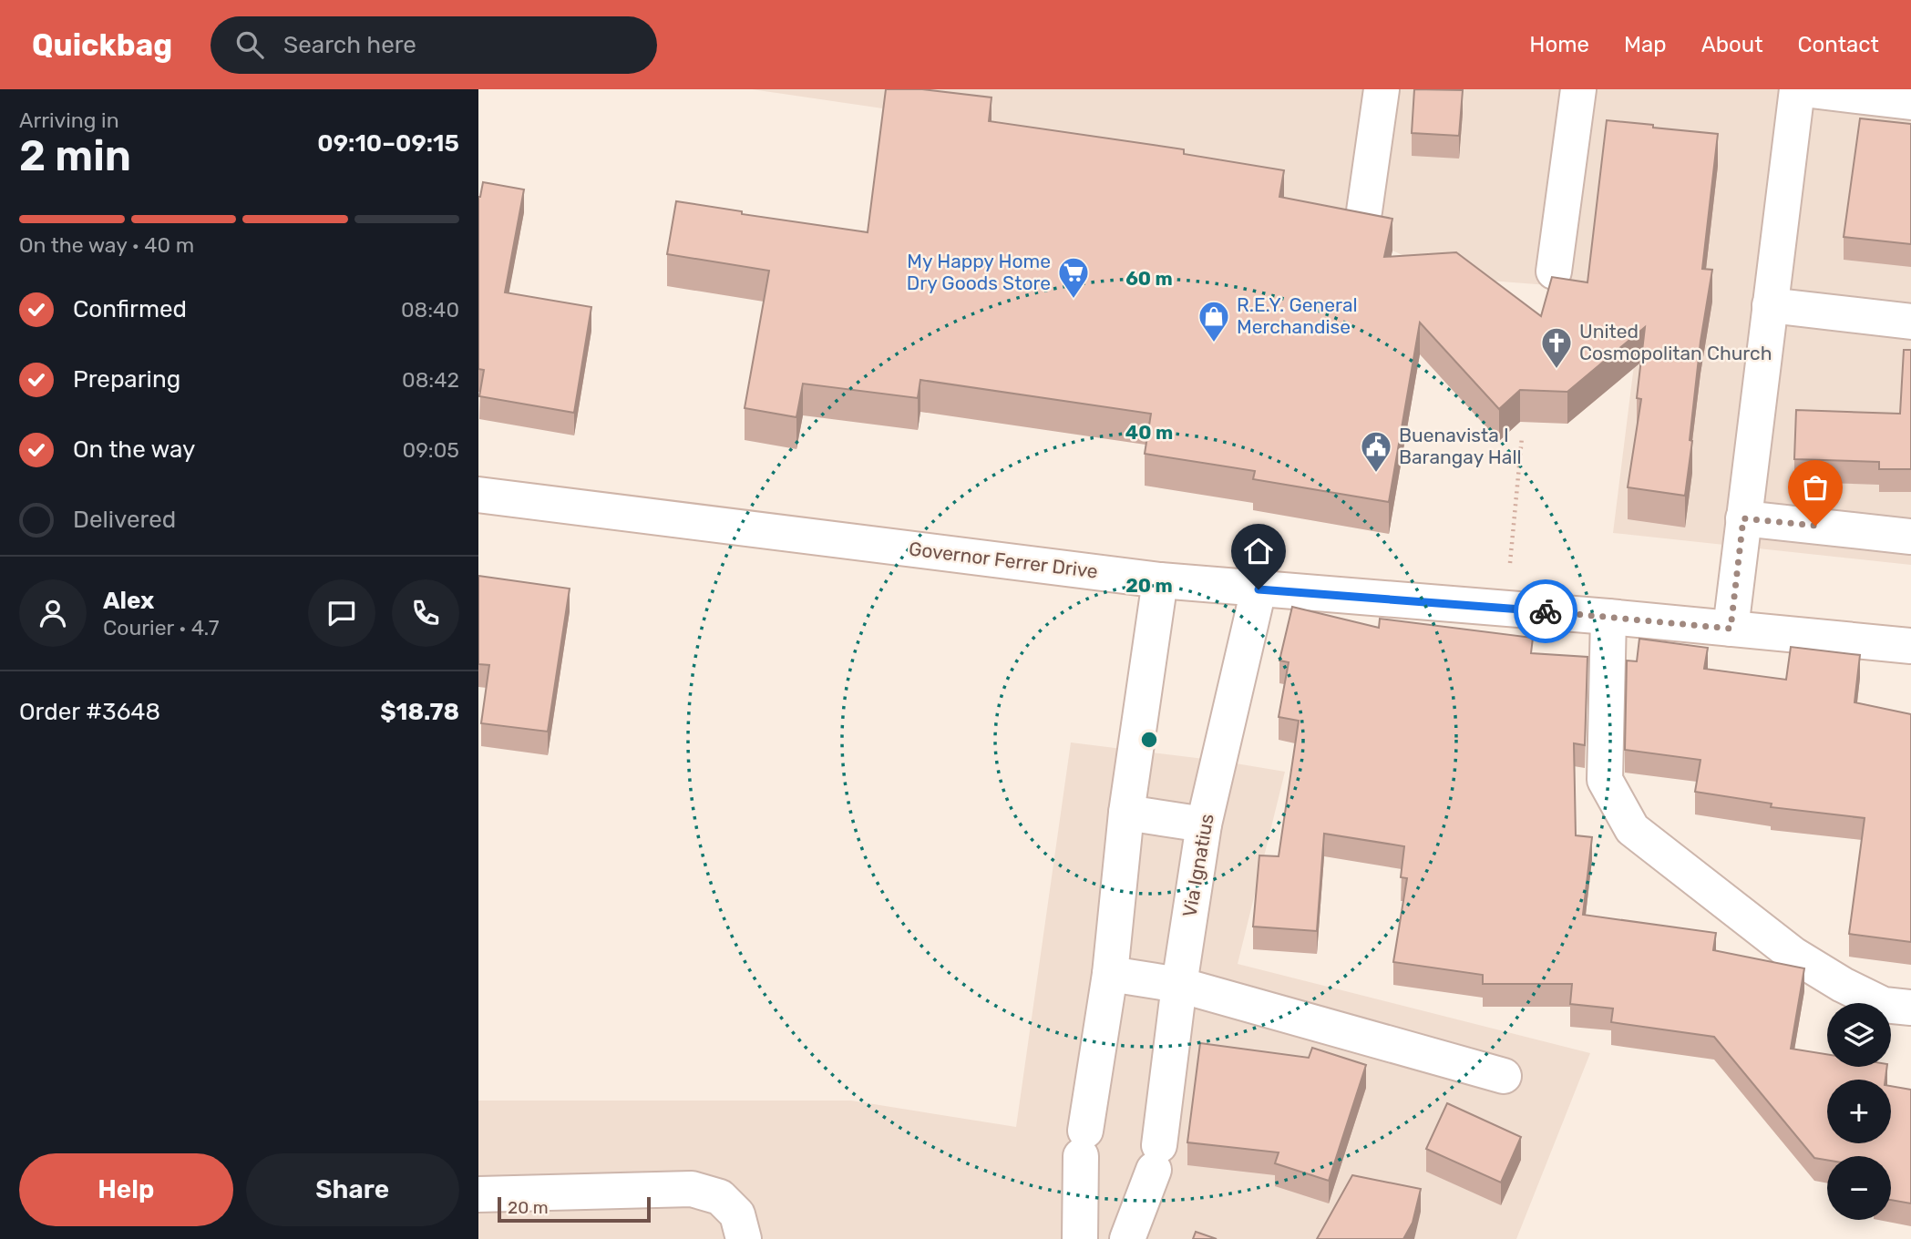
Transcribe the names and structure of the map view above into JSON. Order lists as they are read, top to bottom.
{
  "streets": {
    "street": ["Governor Ferrer Drive", "Via Ignatius"]
  },
  "crossings": [
    ["Governor Ferrer Drive", "Via Ignatius"]
  ],
  "places": {
    "supermarket": ["My Happy Home Dry Goods Store"],
    "shop": ["R.E.Y. General Merchandise"],
    "church": ["United Cosmopolitan Church"],
    "public building": ["Buenavista I Barangay Hall"]
  },
  "scale_bar": "20 m",
  "page": {
    "header": "Quickbag",
    "search": "Search here",
    "nav": [
      "Home",
      "Map",
      "About",
      "Contact"
    ],
    "heading": ["2 min", "Arriving in", "09:10–09:15"],
    "panel": [
      "Alex",
      "Courier · 4.7",
      "Order #3648",
      "$18.78"
    ],
    "bar": "On the way · 40 m",
    "list": [
      ["Confirmed", "08:40"],
      ["Preparing", "08:42"],
      ["On the way", "09:05"],
      "Delivered"
    ],
    "map_buttons": ["+", "−"],
    "buttons": ["Help", "Share"],
    "scale": "20 m"
  },
  "rings": ["60 m", "40 m", "20 m"]
}
